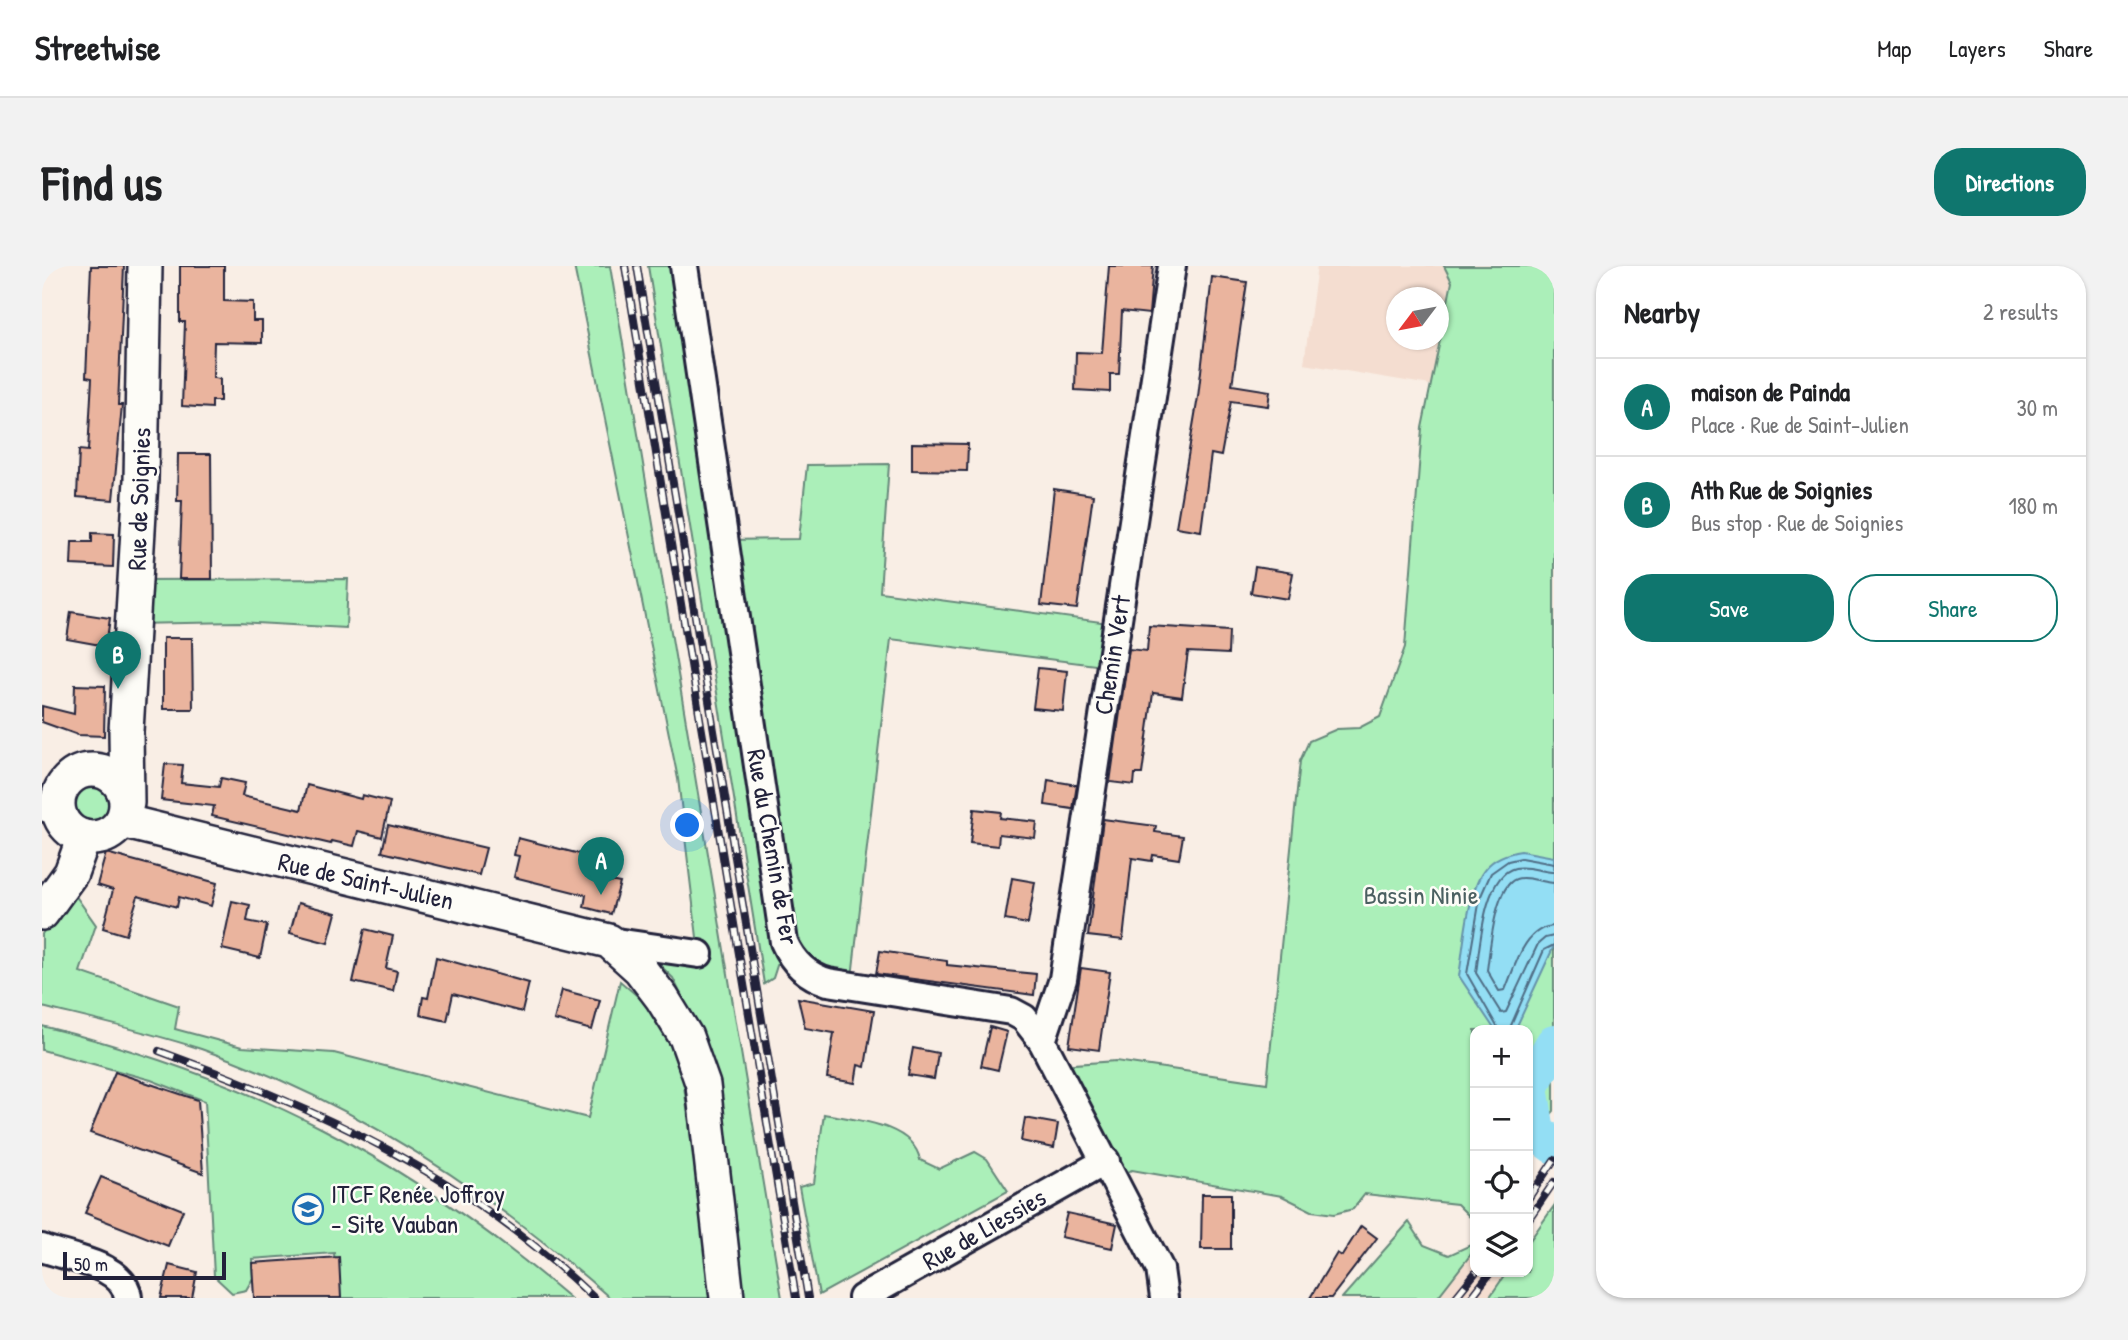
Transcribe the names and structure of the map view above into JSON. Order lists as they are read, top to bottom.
{
  "streets": {
    "street": [
      "Rue de Soignies",
      "Chemin Vert",
      "Rue du Chemin de Fer",
      "Rue de Saint-Julien",
      "Rue de Liessies"
    ]
  },
  "crossings": [
    ["Rue de Soignies", "Rue de Saint-Julien"],
    ["Chemin Vert", "Rue du Chemin de Fer"],
    ["Rue du Chemin de Fer", "Rue de Liessies"]
  ],
  "parks": ["Bassin Ninie"],
  "places": {
    "school or university": ["ITCF Renée Joffroy - Site Vauban"]
  },
  "scale_bar": "50 m",
  "north": "bottom left",
  "page": {
    "header": "Streetwise",
    "nav": ["Map", "Layers", "Share"],
    "buttons": [
      "Directions",
      ["Save", "Share"]
    ],
    "title": "Find us",
    "heading": ["Nearby", "2 results"],
    "list": [
      {
        "mark": "A",
        "name": "maison de Painda",
        "note": "Place · Rue de Saint-Julien",
        "value": "30 m"
      },
      {
        "mark": "B",
        "name": "Ath Rue de Soignies",
        "note": "Bus stop · Rue de Soignies",
        "value": "180 m"
      }
    ],
    "pins": ["B", "A"],
    "map_buttons": ["+", "−"],
    "scale": "50 m"
  }
}
